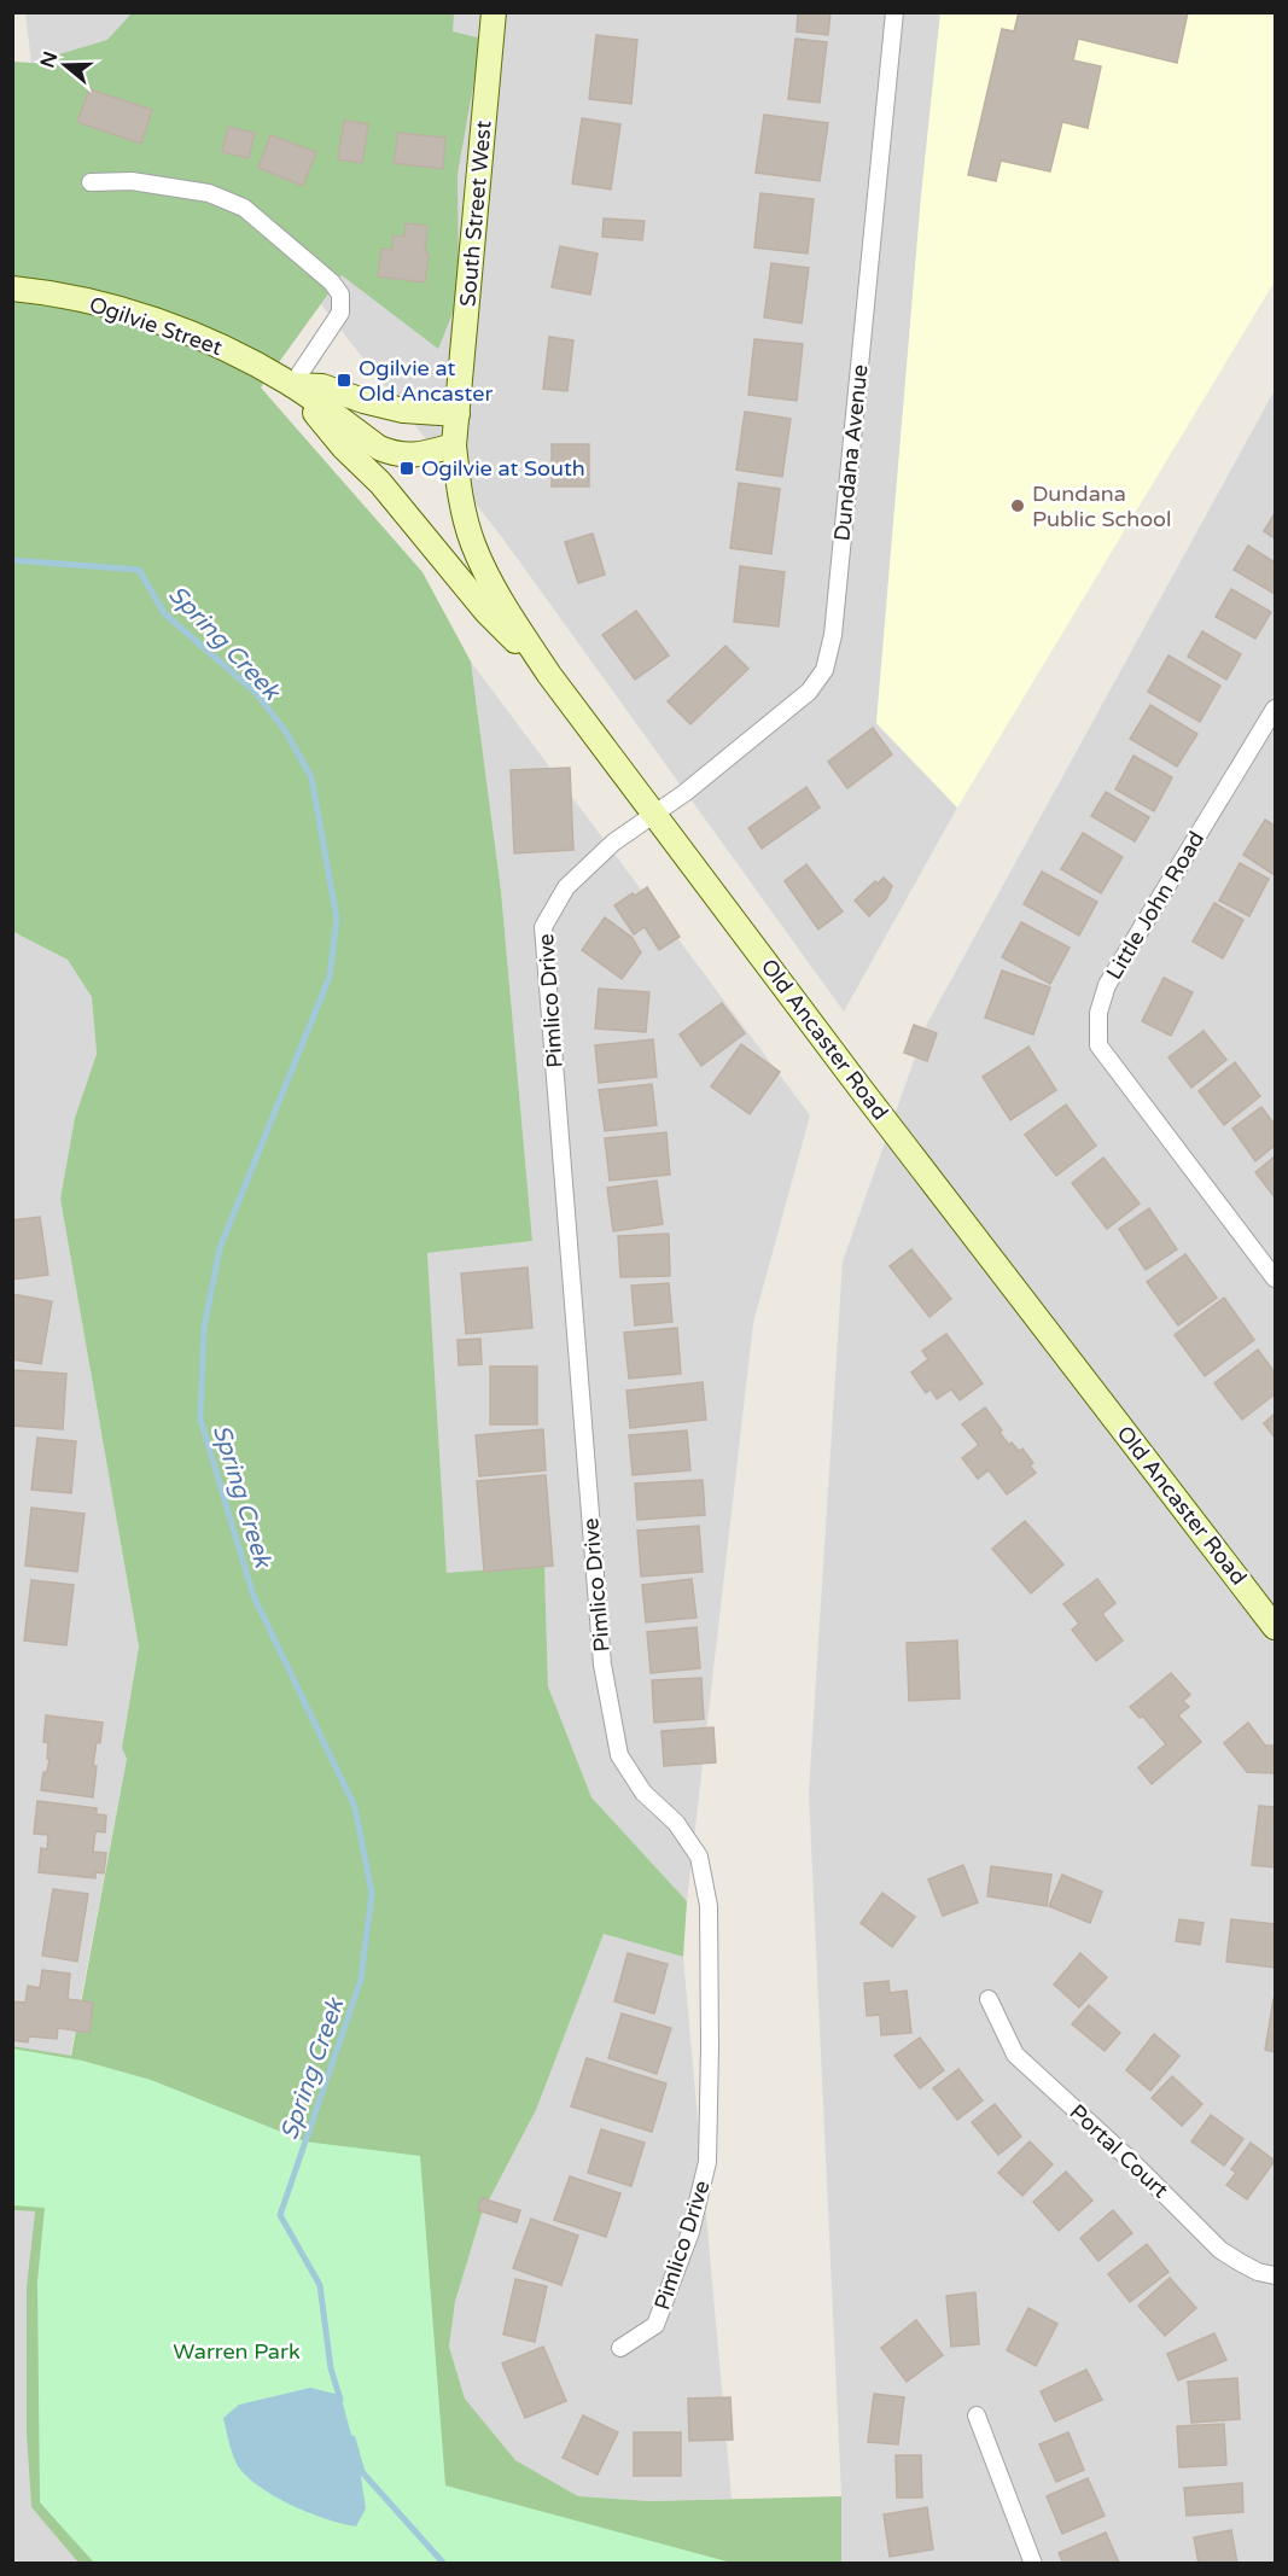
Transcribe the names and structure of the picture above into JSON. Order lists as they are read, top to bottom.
{
  "streets": {
    "street": [
      "South Street West",
      "Ogilvie Street",
      "Dundana Avenue",
      "Little John Road",
      "Pimlico Drive",
      "Old Ancaster Road",
      "Portal Court"
    ]
  },
  "crossings": [
    ["South Street West", "Ogilvie Street"],
    ["South Street West", "Old Ancaster Road"],
    ["Ogilvie Street", "Old Ancaster Road"],
    ["Dundana Avenue", "Pimlico Drive"],
    ["Dundana Avenue", "Old Ancaster Road"],
    ["Pimlico Drive", "Old Ancaster Road"]
  ],
  "water": ["Spring Creek"],
  "parks": ["Warren Park"],
  "places": {
    "transit": ["Ogilvie at Old Ancaster", "Ogilvie at South"],
    "other": ["Dundana Public School"]
  },
  "north": "left"
}
